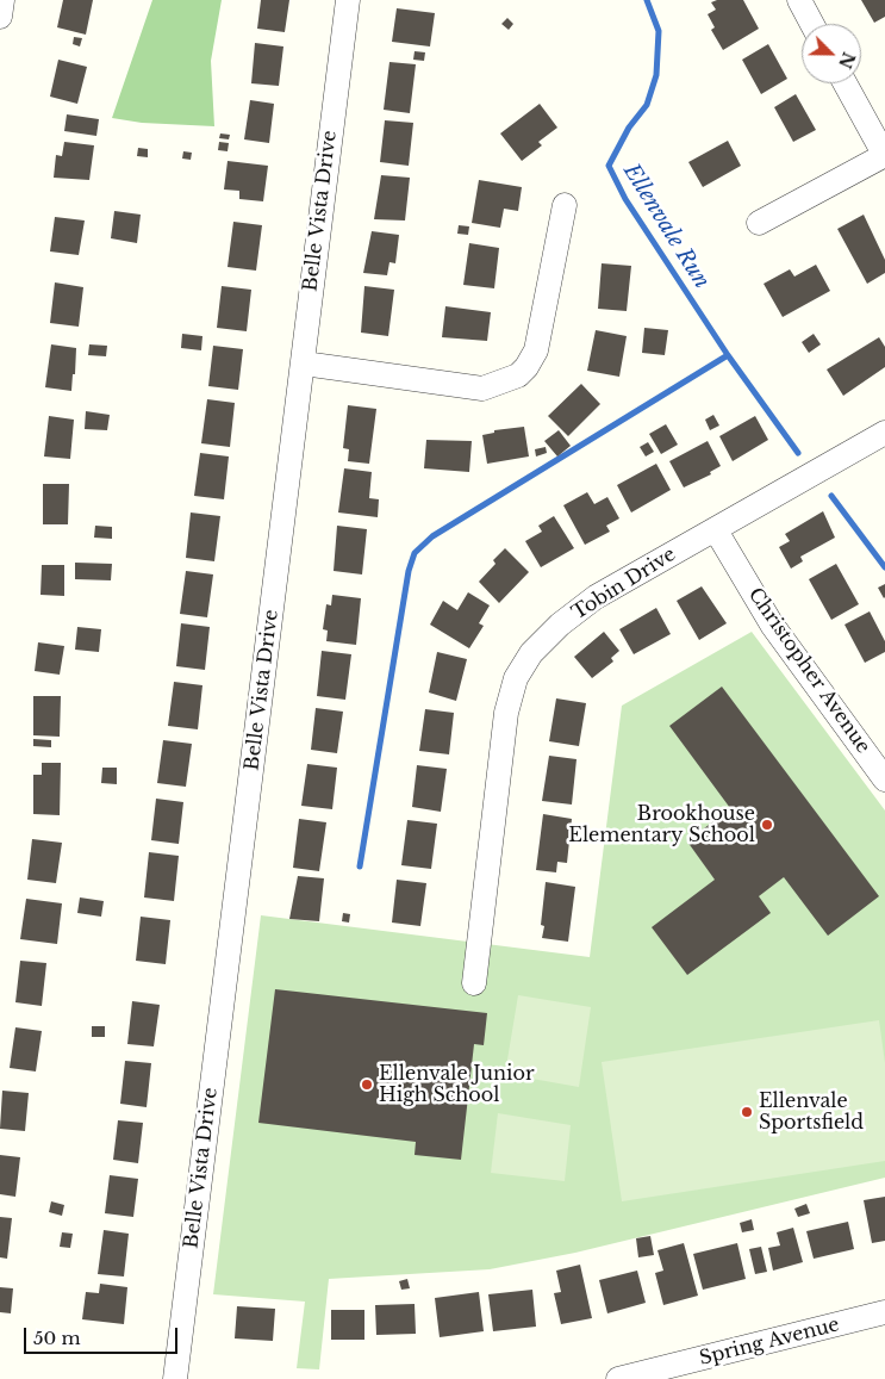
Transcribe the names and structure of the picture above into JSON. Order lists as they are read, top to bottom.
{
  "streets": {
    "street": [
      "Belle Vista Drive",
      "Tobin Drive",
      "Christopher Avenue",
      "Spring Avenue"
    ]
  },
  "crossings": [
    ["Tobin Drive", "Christopher Avenue"]
  ],
  "water": ["Ellenvale Run"],
  "places": ["Brookhouse Elementary School", "Ellenvale Junior High School", "Ellenvale Sportsfield"],
  "scale_bar": "50 m",
  "north": "bottom right"
}
